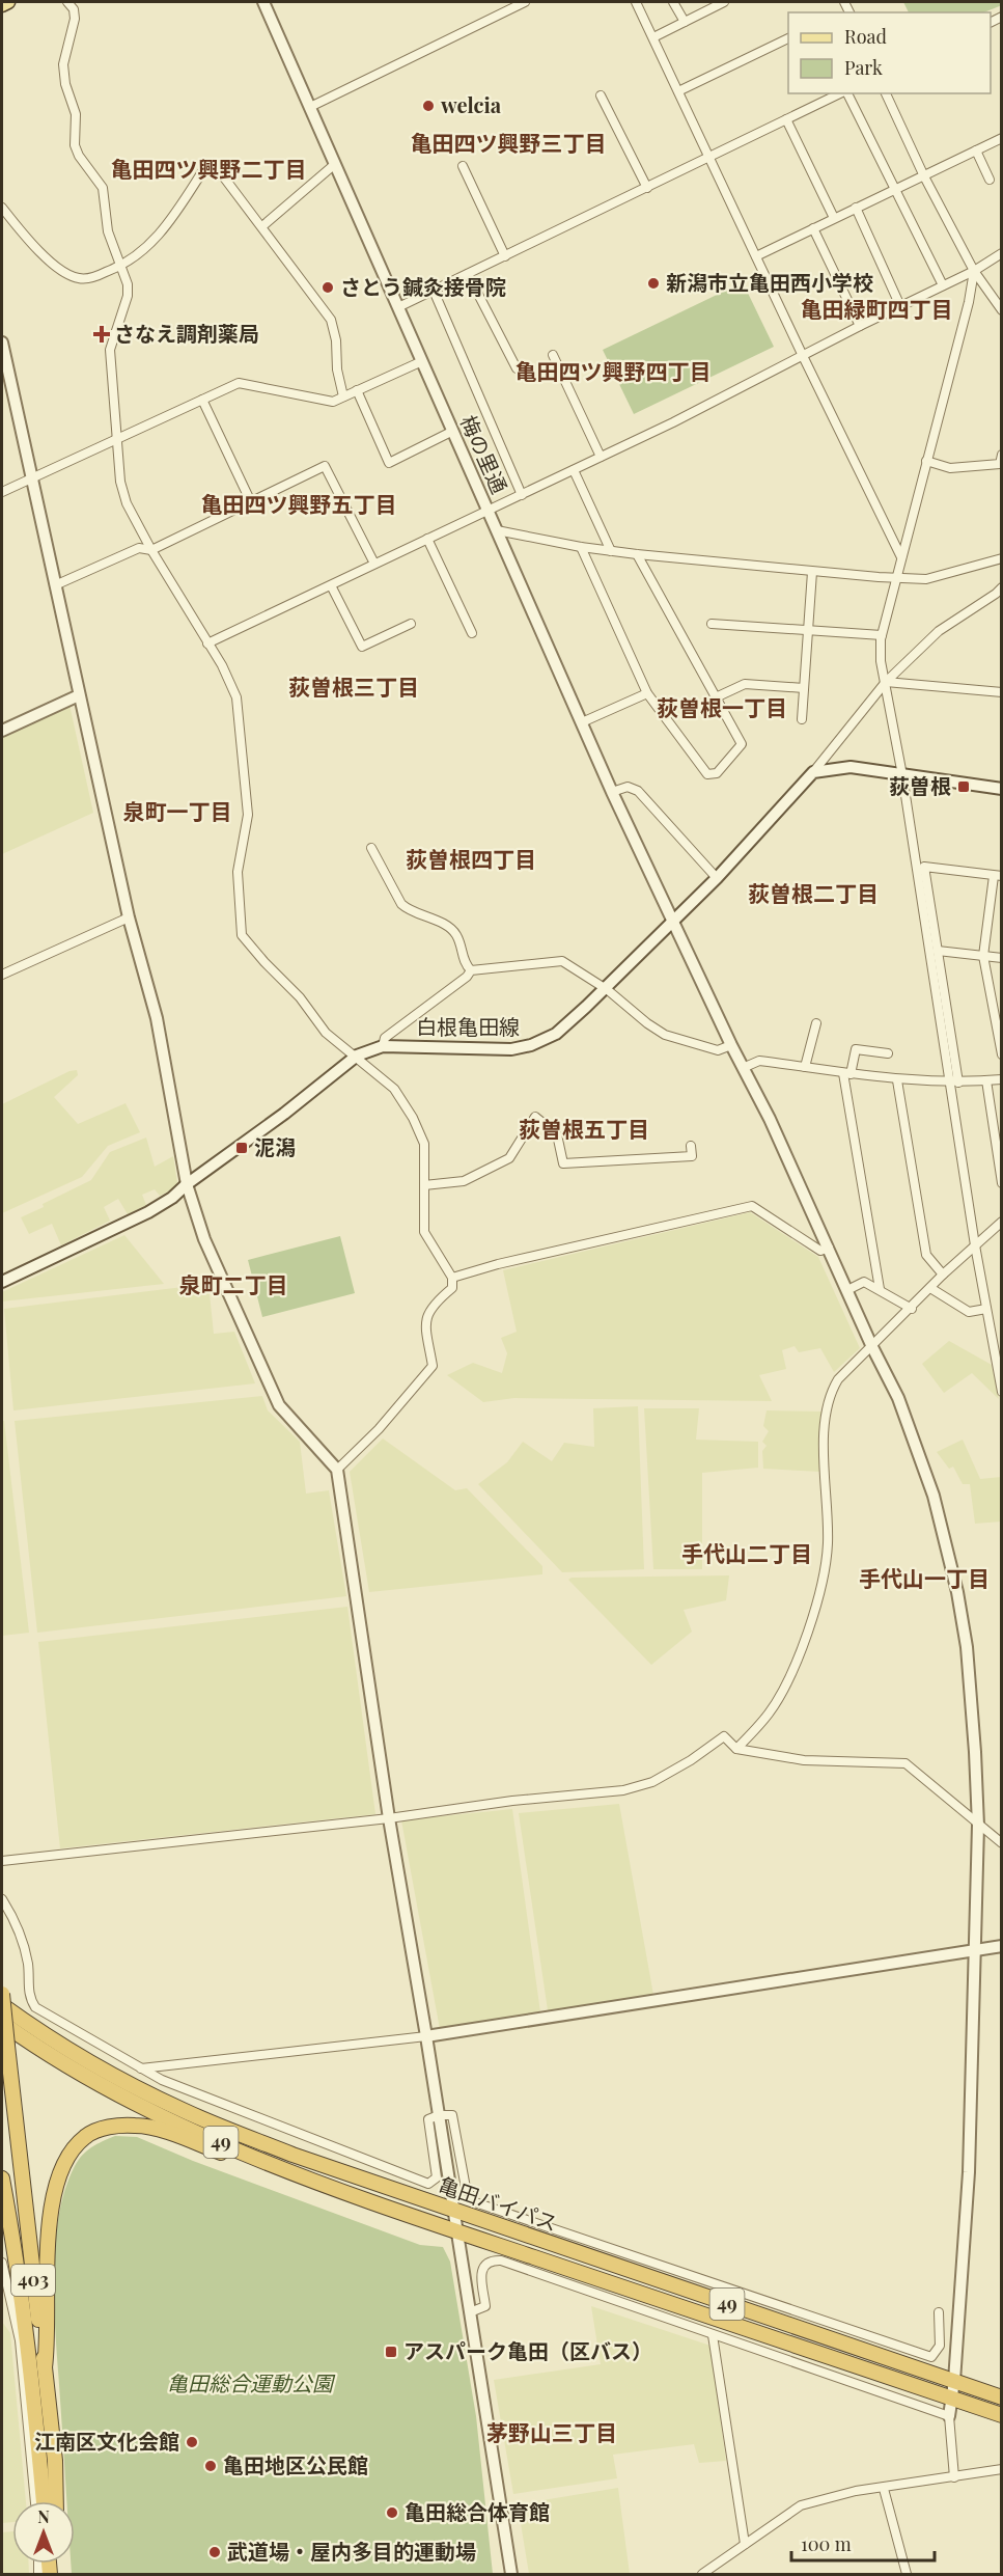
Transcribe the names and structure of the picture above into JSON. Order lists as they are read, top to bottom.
{
  "streets": {
    "highway": ["49", "亀田バイパス", "403"],
    "street": ["梅の里通", "白根亀田線"]
  },
  "crossings": [
    ["梅の里通", "白根亀田線"],
    ["梅の里通", "亀田バイパス"]
  ],
  "districts": [
    "亀田四ツ興野三丁目",
    "亀田四ツ興野二丁目",
    "亀田緑町四丁目",
    "亀田四ツ興野四丁目",
    "亀田四ツ興野五丁目",
    "荻曽根三丁目",
    "荻曽根一丁目",
    "泉町一丁目",
    "荻曽根四丁目",
    "荻曽根二丁目",
    "荻曽根五丁目",
    "泉町二丁目",
    "手代山二丁目",
    "手代山一丁目",
    "茅野山三丁目"
  ],
  "parks": ["亀田総合運動公園"],
  "places": {
    "other": [
      "welcia",
      "新潟市立亀田西小学校",
      "さとう鍼灸接骨院",
      "江南区文化会館",
      "亀田地区公民館",
      "亀田総合体育館",
      "武道場・屋内多目的運動場"
    ],
    "health": ["さなえ調剤薬局"],
    "transit": ["荻曽根", "泥潟", "アスパーク亀田（区バス）"]
  },
  "legend": ["Road", "Park"],
  "scale_bar": "100 m",
  "north": "top"
}
